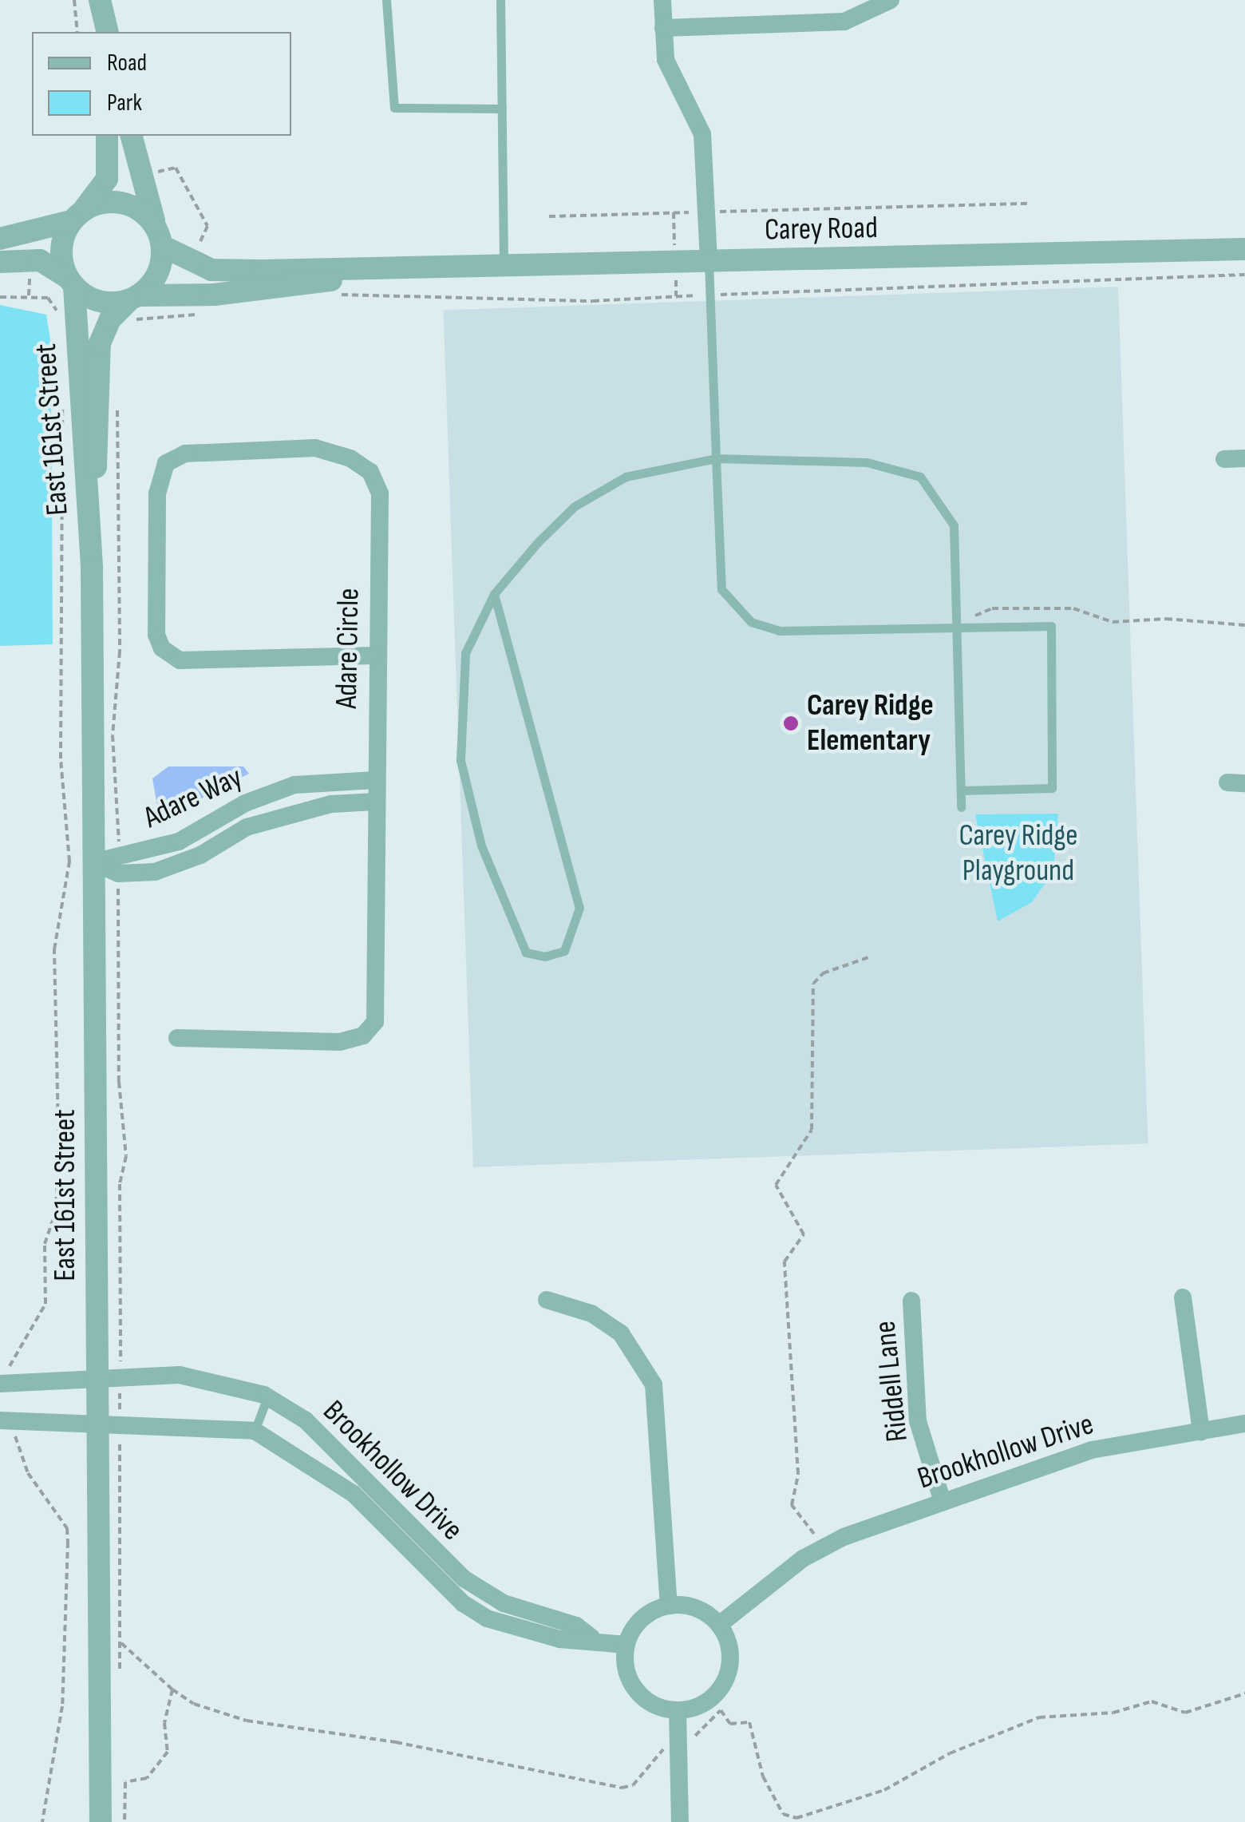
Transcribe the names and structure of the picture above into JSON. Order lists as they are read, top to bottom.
{
  "streets": {
    "street": [
      "Carey Road",
      "East 161st Street",
      "Adare Circle",
      "Adare Way",
      "Riddell Lane",
      "Brookhollow Drive"
    ]
  },
  "crossings": [
    ["Carey Road", "East 161st Street"],
    ["East 161st Street", "Adare Way"],
    ["East 161st Street", "Brookhollow Drive"],
    ["Adare Circle", "Adare Way"],
    ["Riddell Lane", "Brookhollow Drive"]
  ],
  "parks": ["Carey Ridge Playground"],
  "places": ["Carey Ridge Elementary"],
  "legend": ["Road", "Park"]
}
